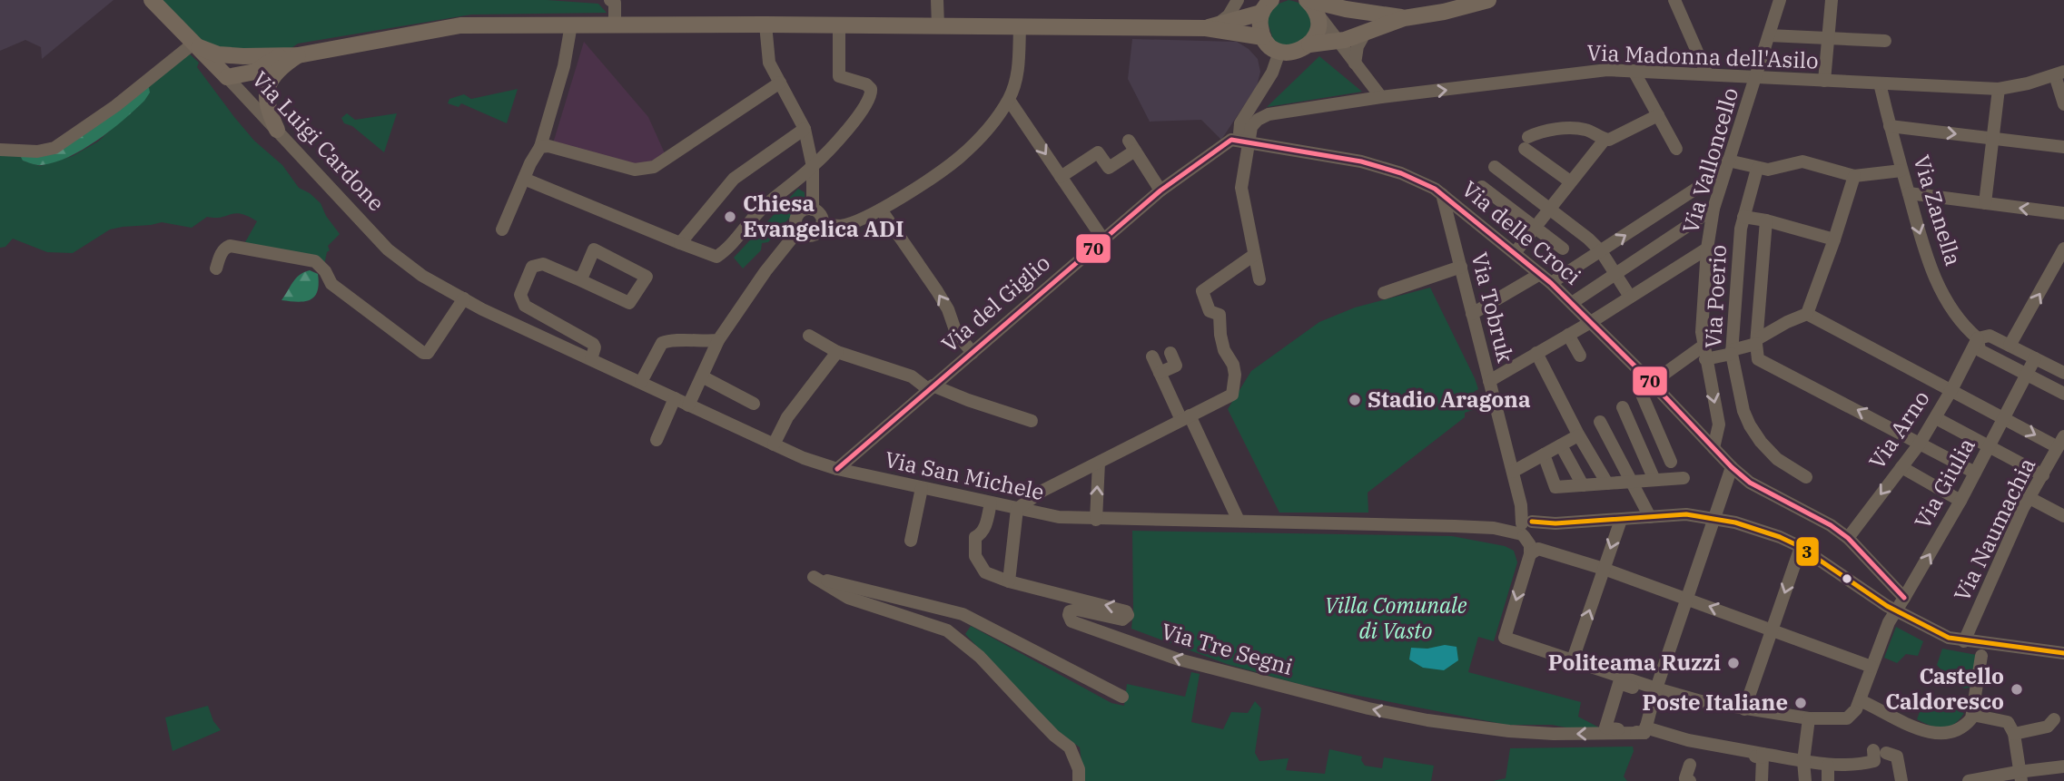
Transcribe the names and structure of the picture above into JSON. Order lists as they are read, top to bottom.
{
  "streets": {
    "main road": ["Via Luigi Cardone"],
    "street": [
      "Via Madonna dell'Asilo",
      "Via Valloncello",
      "Via Zanella",
      "Via delle Croci",
      "Via Poerio",
      "Via del Giglio",
      "Via Tobruk",
      "Via Arno",
      "Via San Michele",
      "Via Giulia",
      "Via Naumachia",
      "Via Tre Segni"
    ]
  },
  "crossings": [
    ["Via Madonna dell'Asilo", "Via Valloncello"],
    ["Via Madonna dell'Asilo", "Via Zanella"],
    ["Via Luigi Cardone", "Via San Michele"],
    ["Via Valloncello", "Via delle Croci"],
    ["Via Zanella", "Via Arno"],
    ["Via Zanella", "Via Giulia"],
    ["Via delle Croci", "Via del Giglio"],
    ["Via delle Croci", "Via Tobruk"],
    ["Via delle Croci", "Via Arno"],
    ["Via delle Croci", "Via Giulia"],
    ["Via del Giglio", "Via San Michele"],
    ["Via Tobruk", "Via San Michele"],
    ["Via San Michele", "Via Giulia"],
    ["Via San Michele", "Via Naumachia"]
  ],
  "one_way": [
    "Via Madonna dell'Asilo",
    "Via Zanella",
    "Via Arno",
    "Via Tre Segni"
  ],
  "parks": ["Villa Comunale di Vasto"],
  "places": [
    "Chiesa Evangelica ADI",
    "Stadio Aragona",
    "Politeama Ruzzi",
    "Castello Caldoresco",
    "Poste Italiane"
  ],
  "lines": ["transit line 70", "transit line 3"]
}
